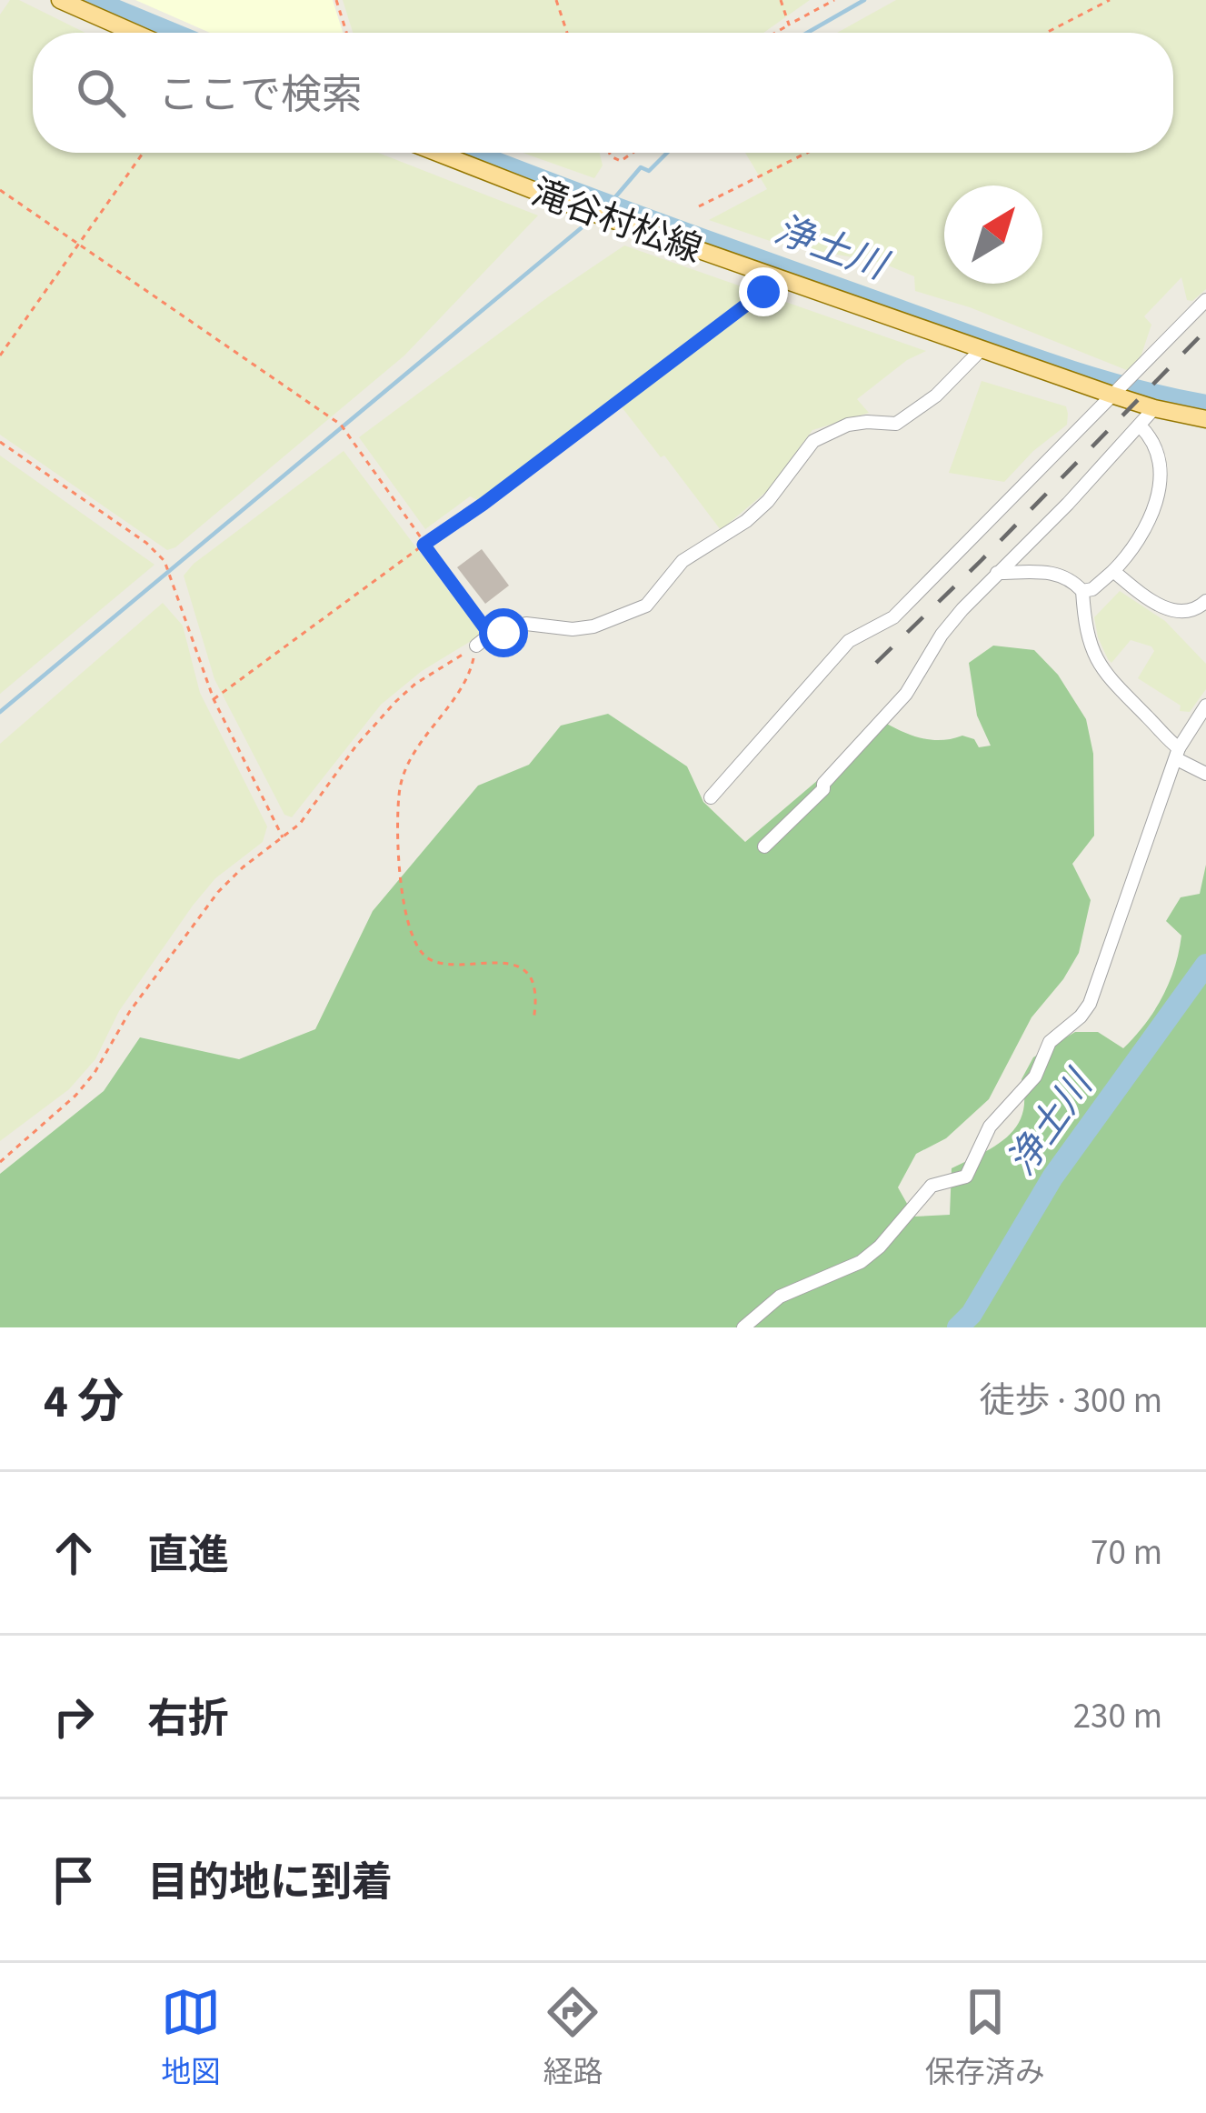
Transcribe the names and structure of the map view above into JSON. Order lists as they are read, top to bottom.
{
  "streets": {
    "main road": ["滝谷村松線"]
  },
  "water": ["浄土川"],
  "north": "top right",
  "page": {
    "search": "ここで検索",
    "heading": ["4 分", "徒歩 · 300 m"],
    "list": [
      ["直進", "70 m"],
      ["右折", "230 m"],
      "目的地に到着"
    ],
    "nav": ["地図", "経路", "保存済み"]
  }
}
